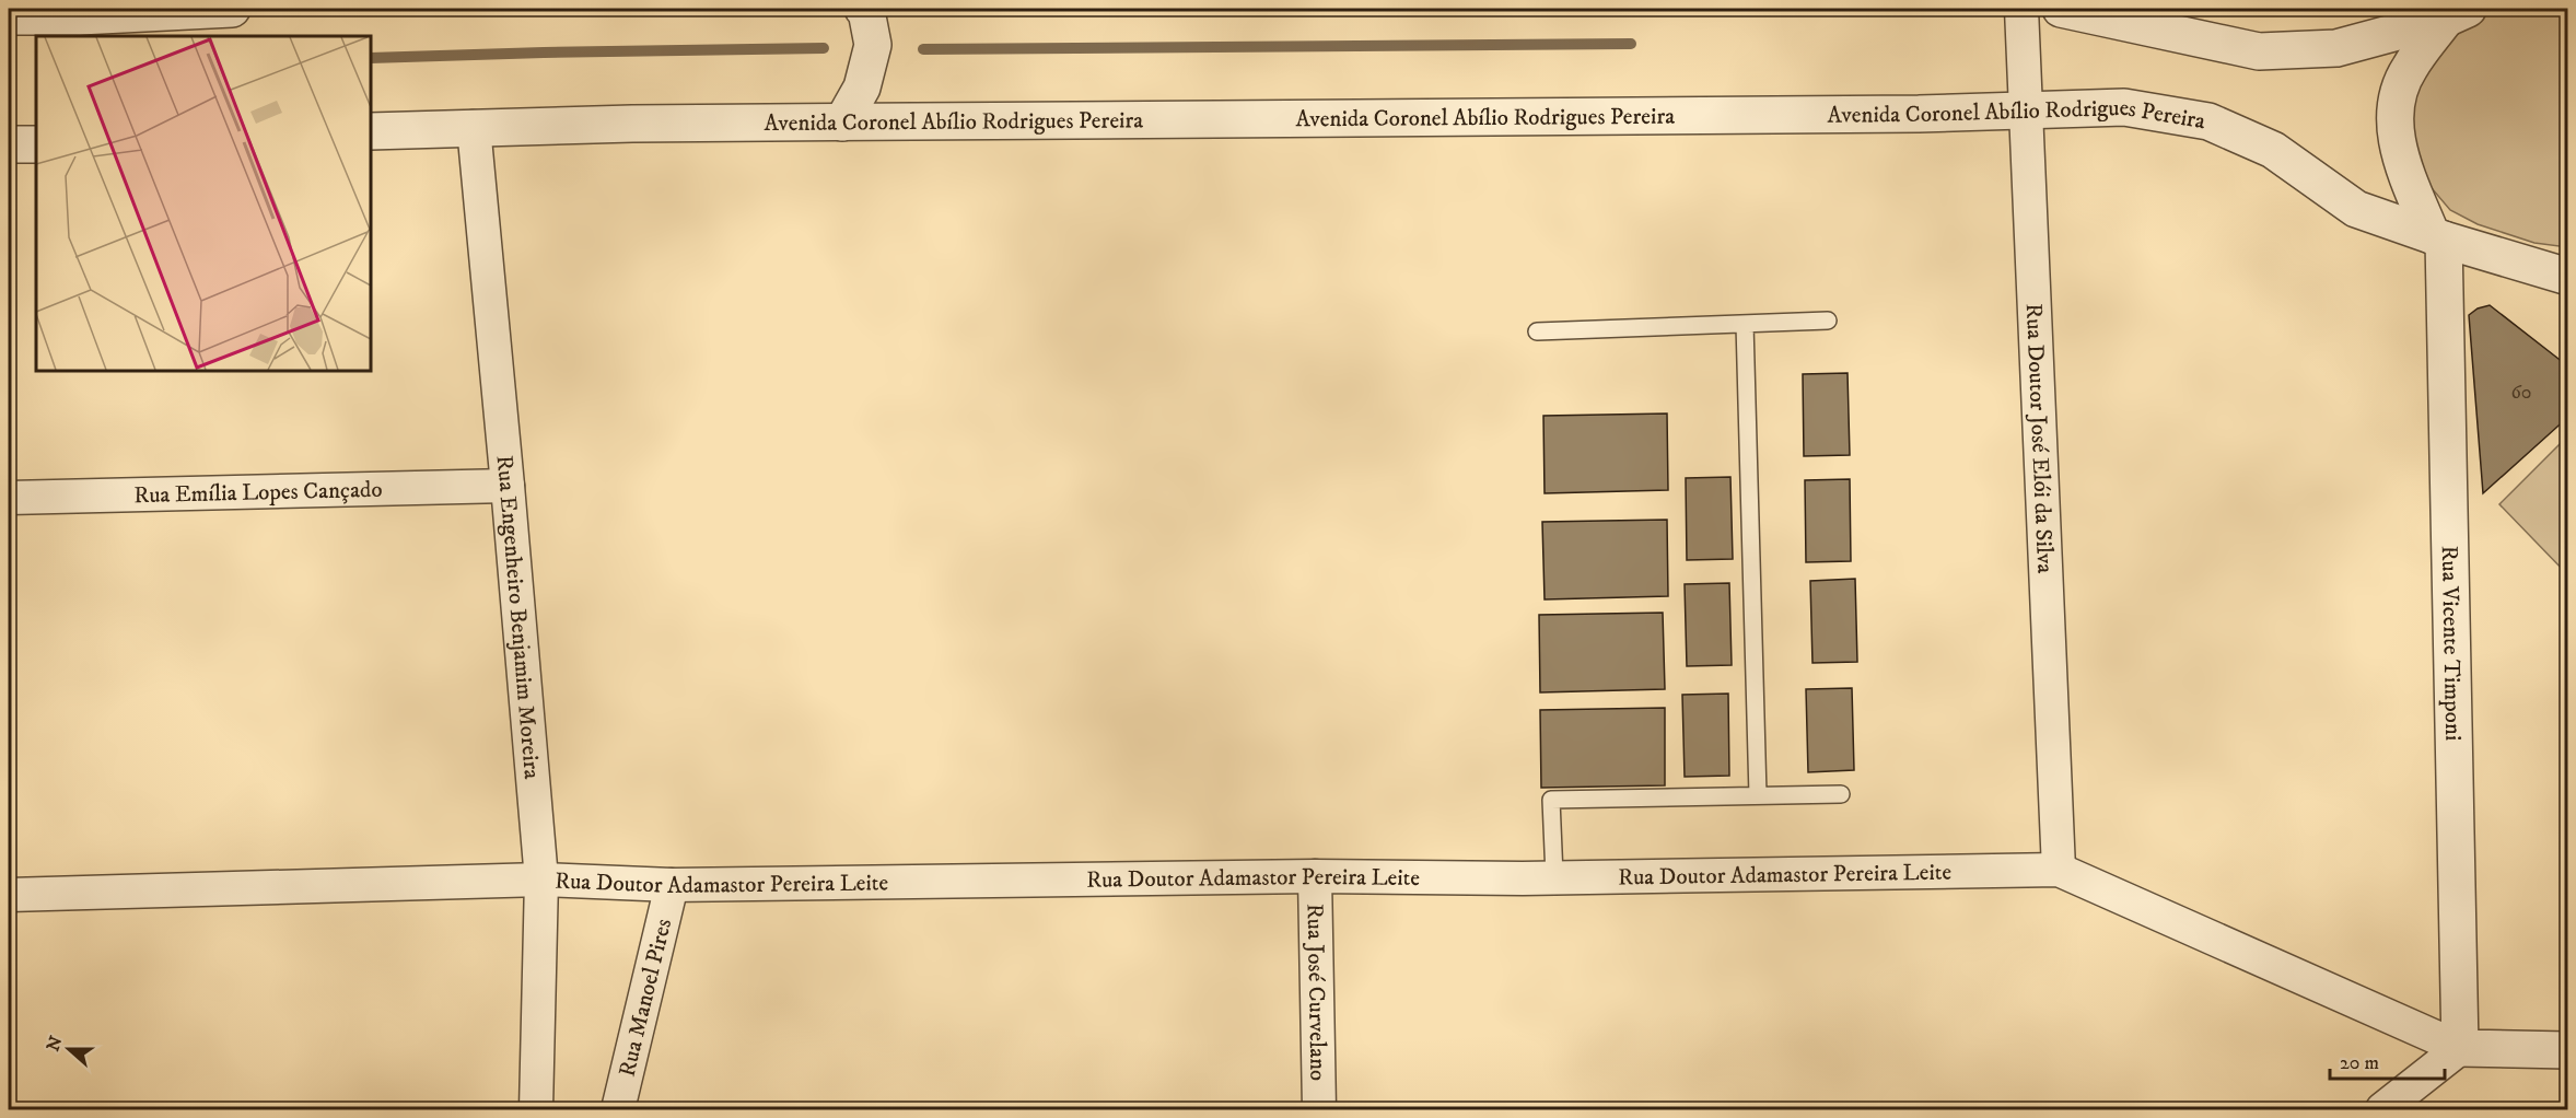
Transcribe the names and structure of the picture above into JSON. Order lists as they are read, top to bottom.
{
  "streets": {
    "street": [
      "Avenida Coronel Abílio Rodrigues Pereira",
      "Rua Doutor José Elói da Silva",
      "Rua Emília Lopes Cançado",
      "Rua Engenheiro Benjamim Moreira",
      "Rua Vicente Timponi",
      "Rua Doutor Adamastor Pereira Leite",
      "Rua José Curvelano",
      "Rua Manoel Pires"
    ]
  },
  "crossings": [
    ["Avenida Coronel Abílio Rodrigues Pereira", "Rua Doutor José Elói da Silva"],
    ["Avenida Coronel Abílio Rodrigues Pereira", "Rua Engenheiro Benjamim Moreira"],
    ["Avenida Coronel Abílio Rodrigues Pereira", "Rua Vicente Timponi"],
    ["Rua Doutor José Elói da Silva", "Rua Doutor Adamastor Pereira Leite"],
    ["Rua Emília Lopes Cançado", "Rua Engenheiro Benjamim Moreira"],
    ["Rua Engenheiro Benjamim Moreira", "Rua Doutor Adamastor Pereira Leite"],
    ["Rua Vicente Timponi", "Rua Doutor Adamastor Pereira Leite"],
    ["Rua Doutor Adamastor Pereira Leite", "Rua José Curvelano"],
    ["Rua Doutor Adamastor Pereira Leite", "Rua Manoel Pires"]
  ],
  "house_numbers": ["60"],
  "scale_bar": "20 m",
  "north": "left"
}
